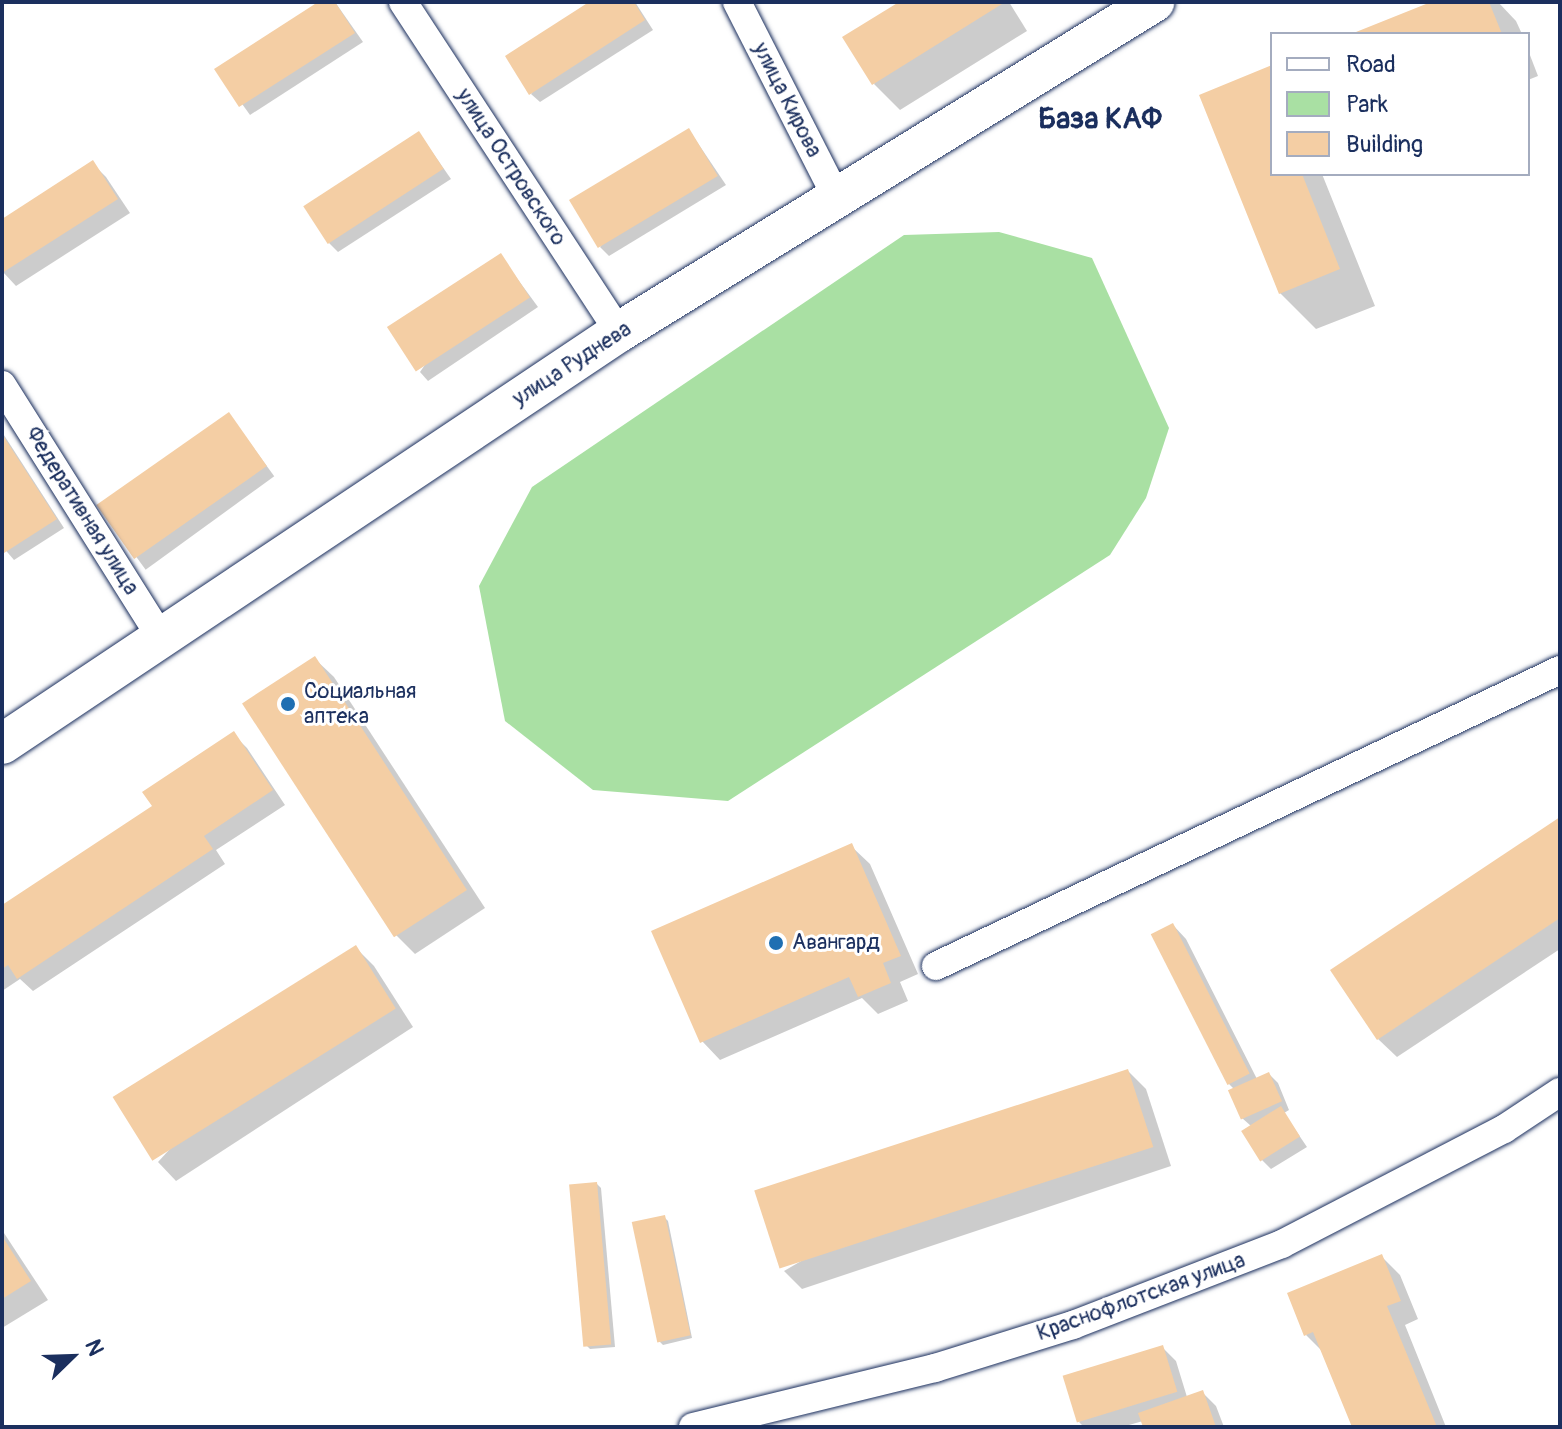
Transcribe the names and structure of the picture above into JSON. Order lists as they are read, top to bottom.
{
  "streets": {
    "main road": ["улица Руднева"],
    "street": [
      "улица Кирова",
      "улица Островского",
      "Федеративная улица",
      "Краснофлотская улица"
    ]
  },
  "crossings": [
    ["улица Кирова", "улица Руднева"],
    ["улица Островского", "улица Руднева"],
    ["улица Руднева", "Федеративная улица"]
  ],
  "districts": ["База КАФ"],
  "places": ["Социальная аптека", "Авангард"],
  "legend": ["Road", "Park", "Building"],
  "north": "top right"
}
